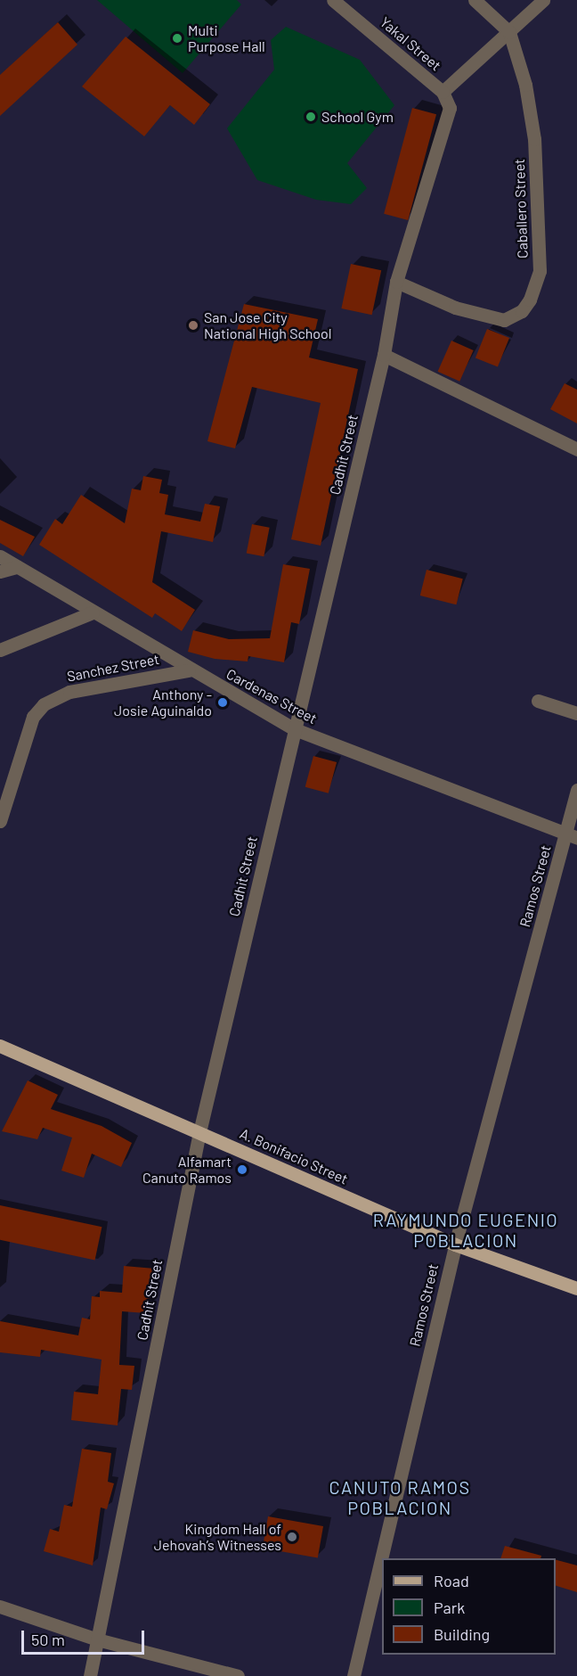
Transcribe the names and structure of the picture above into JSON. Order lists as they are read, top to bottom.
{
  "streets": {
    "main road": ["A. Bonifacio Street"],
    "street": [
      "Yakal Street",
      "Caballero Street",
      "Cadhit Street",
      "Sanchez Street",
      "Cardenas Street",
      "Ramos Street"
    ]
  },
  "crossings": [
    ["Yakal Street", "Cadhit Street"],
    ["Caballero Street", "Cadhit Street"],
    ["Cadhit Street", "Cardenas Street"],
    ["Cadhit Street", "A. Bonifacio Street"],
    ["Sanchez Street", "Cardenas Street"],
    ["Cardenas Street", "Ramos Street"],
    ["Ramos Street", "A. Bonifacio Street"]
  ],
  "districts": ["RAYMUNDO EUGENIO POBLACION", "CANUTO RAMOS POBLACION"],
  "places": [
    "Multi Purpose Hall",
    "School Gym",
    "San Jose City National High School",
    "Anthony - Josie Aguinaldo",
    "Alfamart Canuto Ramos",
    "Kingdom Hall of Jehovah’s Witnesses"
  ],
  "legend": ["Road", "Park", "Building"],
  "scale_bar": "50 m"
}
